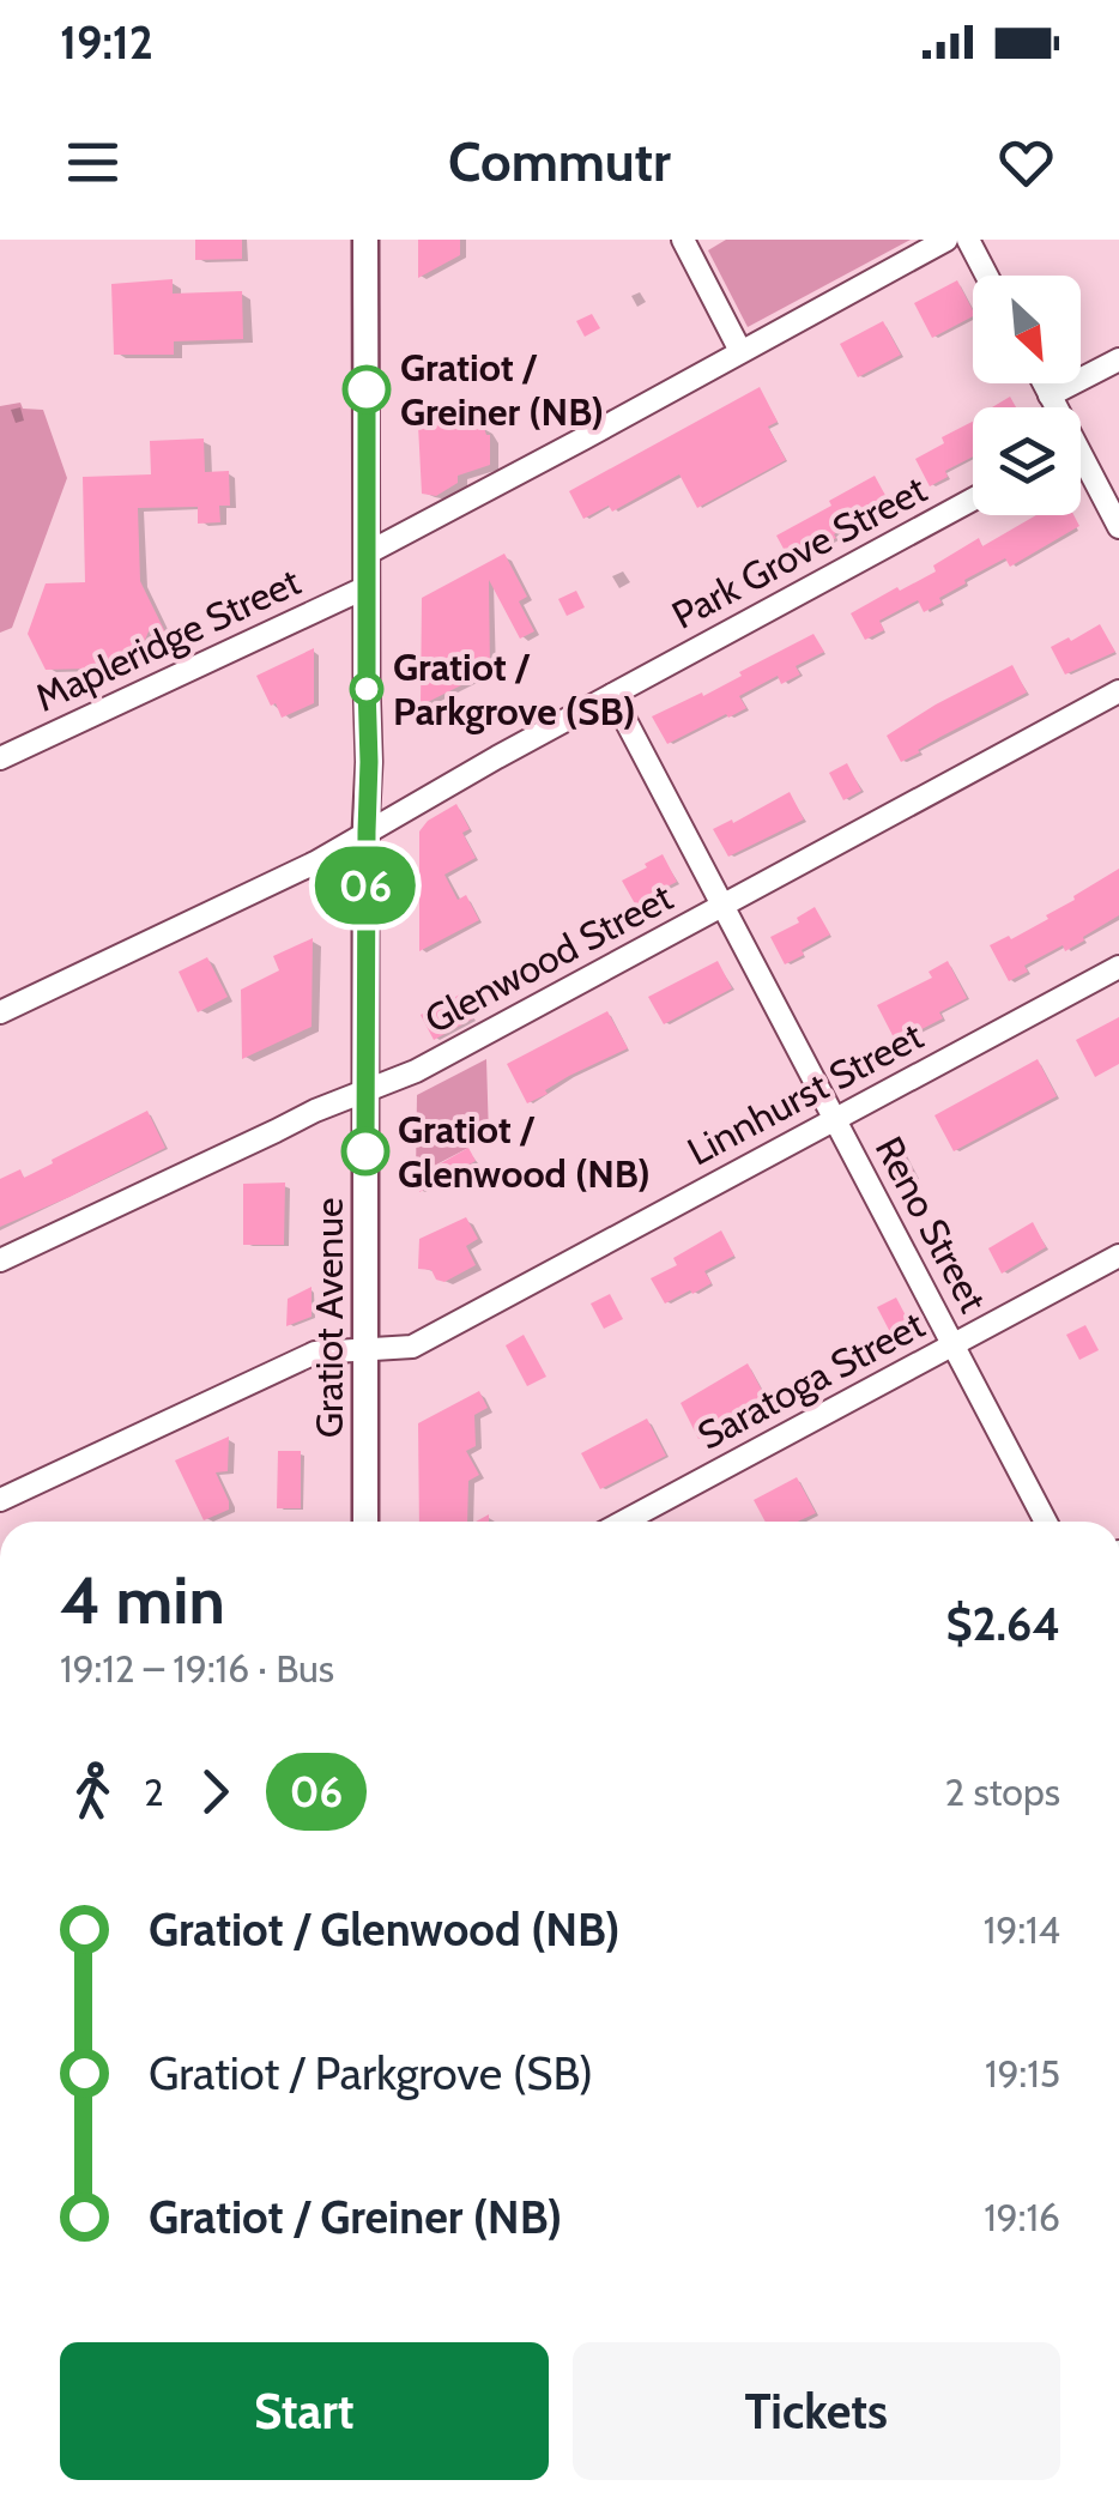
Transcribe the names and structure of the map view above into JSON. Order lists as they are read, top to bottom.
{
  "streets": {
    "main road": ["Gratiot Avenue"],
    "street": [
      "Park Grove Street",
      "Mapleridge Street",
      "Glenwood Street",
      "Linnhurst Street",
      "Reno Street",
      "Saratoga Street"
    ]
  },
  "crossings": [
    ["Park Grove Street", "Reno Street"],
    ["Park Grove Street", "Gratiot Avenue"],
    ["Mapleridge Street", "Gratiot Avenue"],
    ["Glenwood Street", "Reno Street"],
    ["Glenwood Street", "Gratiot Avenue"],
    ["Linnhurst Street", "Reno Street"],
    ["Linnhurst Street", "Gratiot Avenue"],
    ["Reno Street", "Saratoga Street"]
  ],
  "places": ["Gratiot / Greiner (NB)", "Gratiot / Parkgrove (SB)", "Gratiot / Glenwood (NB)"],
  "lines": ["bus line 06"],
  "north": "bottom right",
  "page": {
    "status": "19:12",
    "header": "Commutr",
    "on_map": "06",
    "heading": ["4 min", "19:12 – 19:16 · Bus", "$2.64"],
    "legs": ["2", "06", "2 stops"],
    "list": [
      {
        "name": "Gratiot / Glenwood (NB)",
        "value": "19:14"
      },
      {
        "name": "Gratiot / Parkgrove (SB)",
        "value": "19:15"
      },
      {
        "name": "Gratiot / Greiner (NB)",
        "value": "19:16"
      }
    ],
    "buttons": ["Start", "Tickets"]
  }
}
